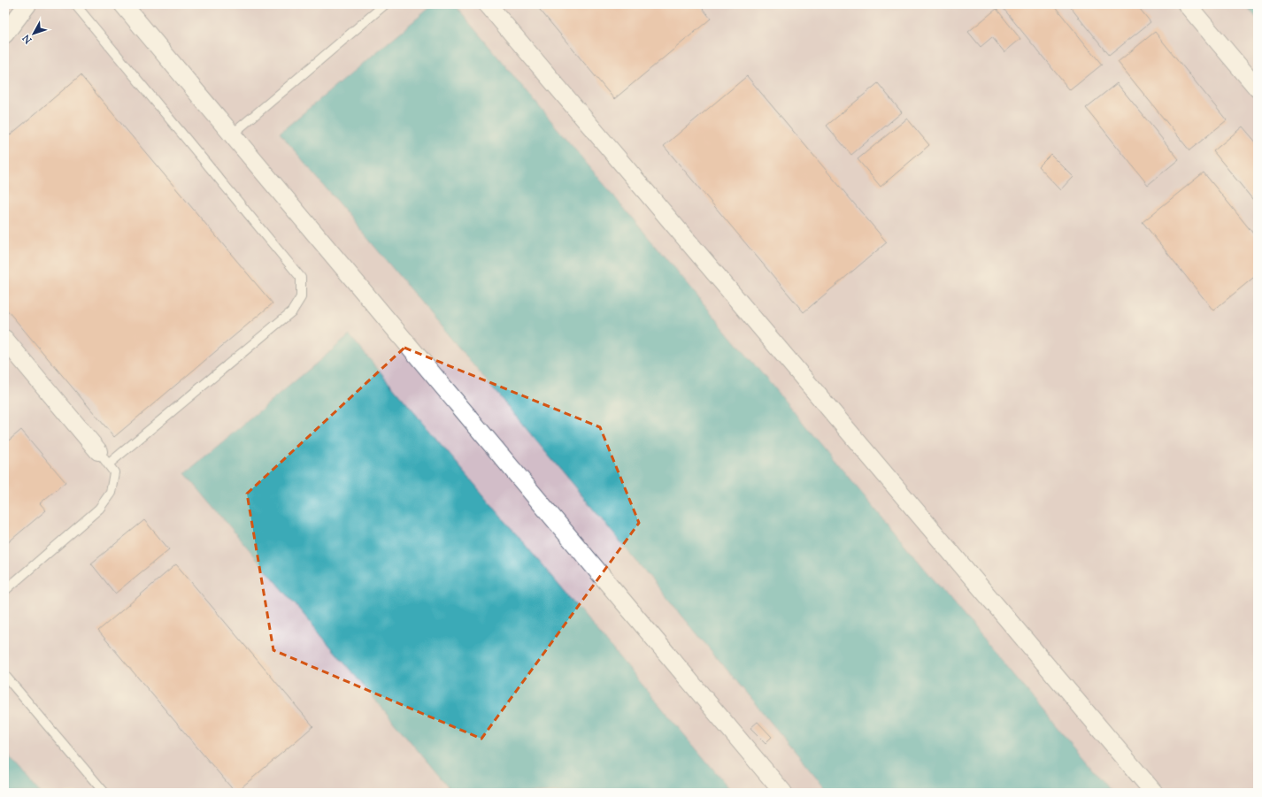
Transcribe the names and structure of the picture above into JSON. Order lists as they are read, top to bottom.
{
  "north": "bottom left"
}
